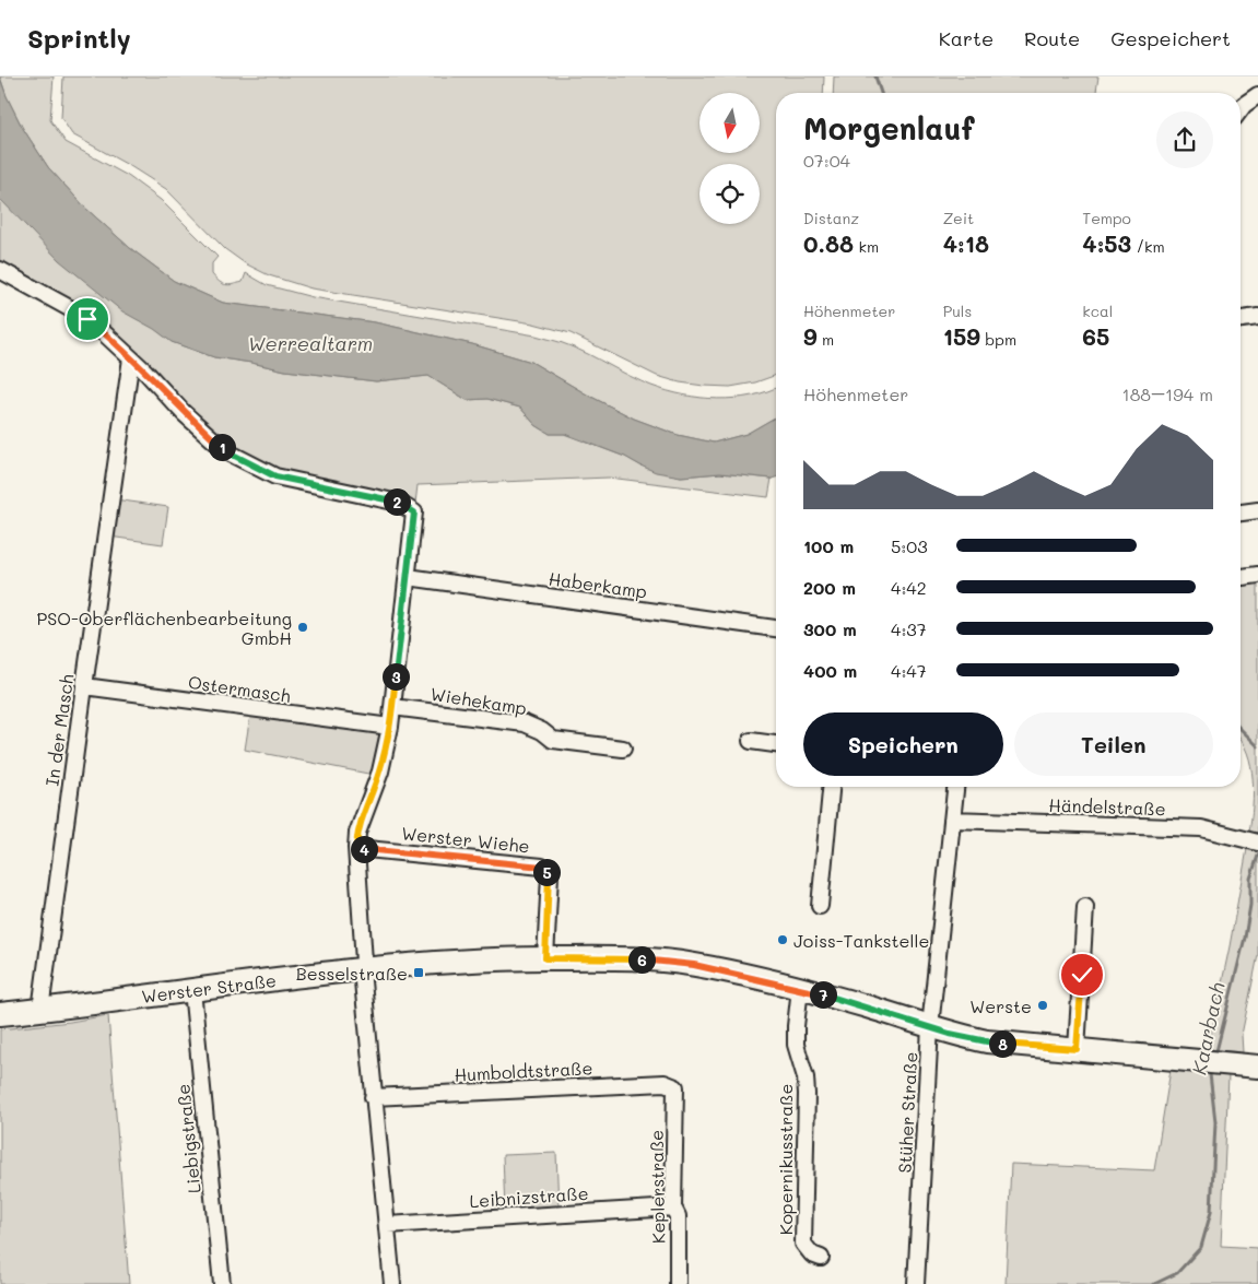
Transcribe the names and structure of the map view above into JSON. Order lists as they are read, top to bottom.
{
  "streets": {
    "main road": ["Werster Straße"],
    "street": [
      "Haberkamp",
      "Ostermasch",
      "Wiehekamp",
      "In der Masch",
      "Händelstraße",
      "Werster Wiehe",
      "Humboldtstraße",
      "Stüher Straße",
      "Liebigstraße",
      "Kopernikusstraße",
      "Keplerstraße",
      "Leibnizstraße"
    ]
  },
  "crossings": [
    ["Ostermasch", "In der Masch"],
    ["In der Masch", "Werster Straße"],
    ["Händelstraße", "Stüher Straße"],
    ["Werster Wiehe", "Werster Straße"],
    ["Werster Straße", "Stüher Straße"],
    ["Werster Straße", "Liebigstraße"],
    ["Werster Straße", "Kopernikusstraße"],
    ["Humboldtstraße", "Keplerstraße"],
    ["Keplerstraße", "Leibnizstraße"]
  ],
  "water": ["Werrealtarm", "Kaarbach"],
  "places": {
    "other": ["PSO-Oberflächenbearbeitung GmbH", "Joiss-Tankstelle", "Werste"],
    "transit": ["Besselstraße"]
  },
  "north": "bottom",
  "page": {
    "header": "Sprintly",
    "nav": ["Karte", "Route", "Gespeichert"],
    "heading": ["Morgenlauf", "07:04"],
    "stats": [
      ["Distanz", "0.88 km"],
      ["Zeit", "4:18"],
      ["Tempo", "4:53 /km"],
      ["Höhenmeter", "9 m"],
      ["Puls", "159 bpm"],
      ["kcal", "65"]
    ],
    "chart": ["Höhenmeter", "188–194 m"],
    "pins": [
      "1",
      "2",
      "3",
      "4",
      "5",
      "6",
      "7",
      "8"
    ],
    "list": [
      {
        "name": "100 m",
        "note": "5:03"
      },
      {
        "name": "200 m",
        "note": "4:42"
      },
      {
        "name": "300 m",
        "note": "4:37"
      },
      {
        "name": "400 m",
        "note": "4:47"
      }
    ],
    "buttons": ["Speichern", "Teilen"]
  }
}
